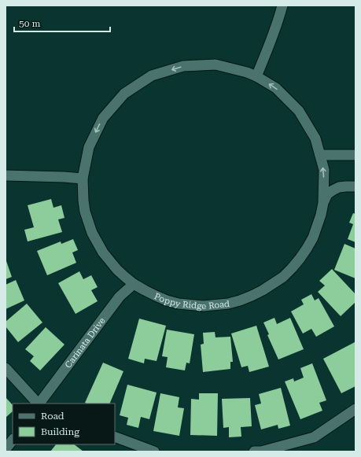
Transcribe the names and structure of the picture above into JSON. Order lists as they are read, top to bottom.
{
  "streets": {
    "street": ["Poppy Ridge Road", "Carinata Drive"]
  },
  "crossings": [
    ["Poppy Ridge Road", "Carinata Drive"]
  ],
  "legend": ["Road", "Building"],
  "scale_bar": "50 m"
}
